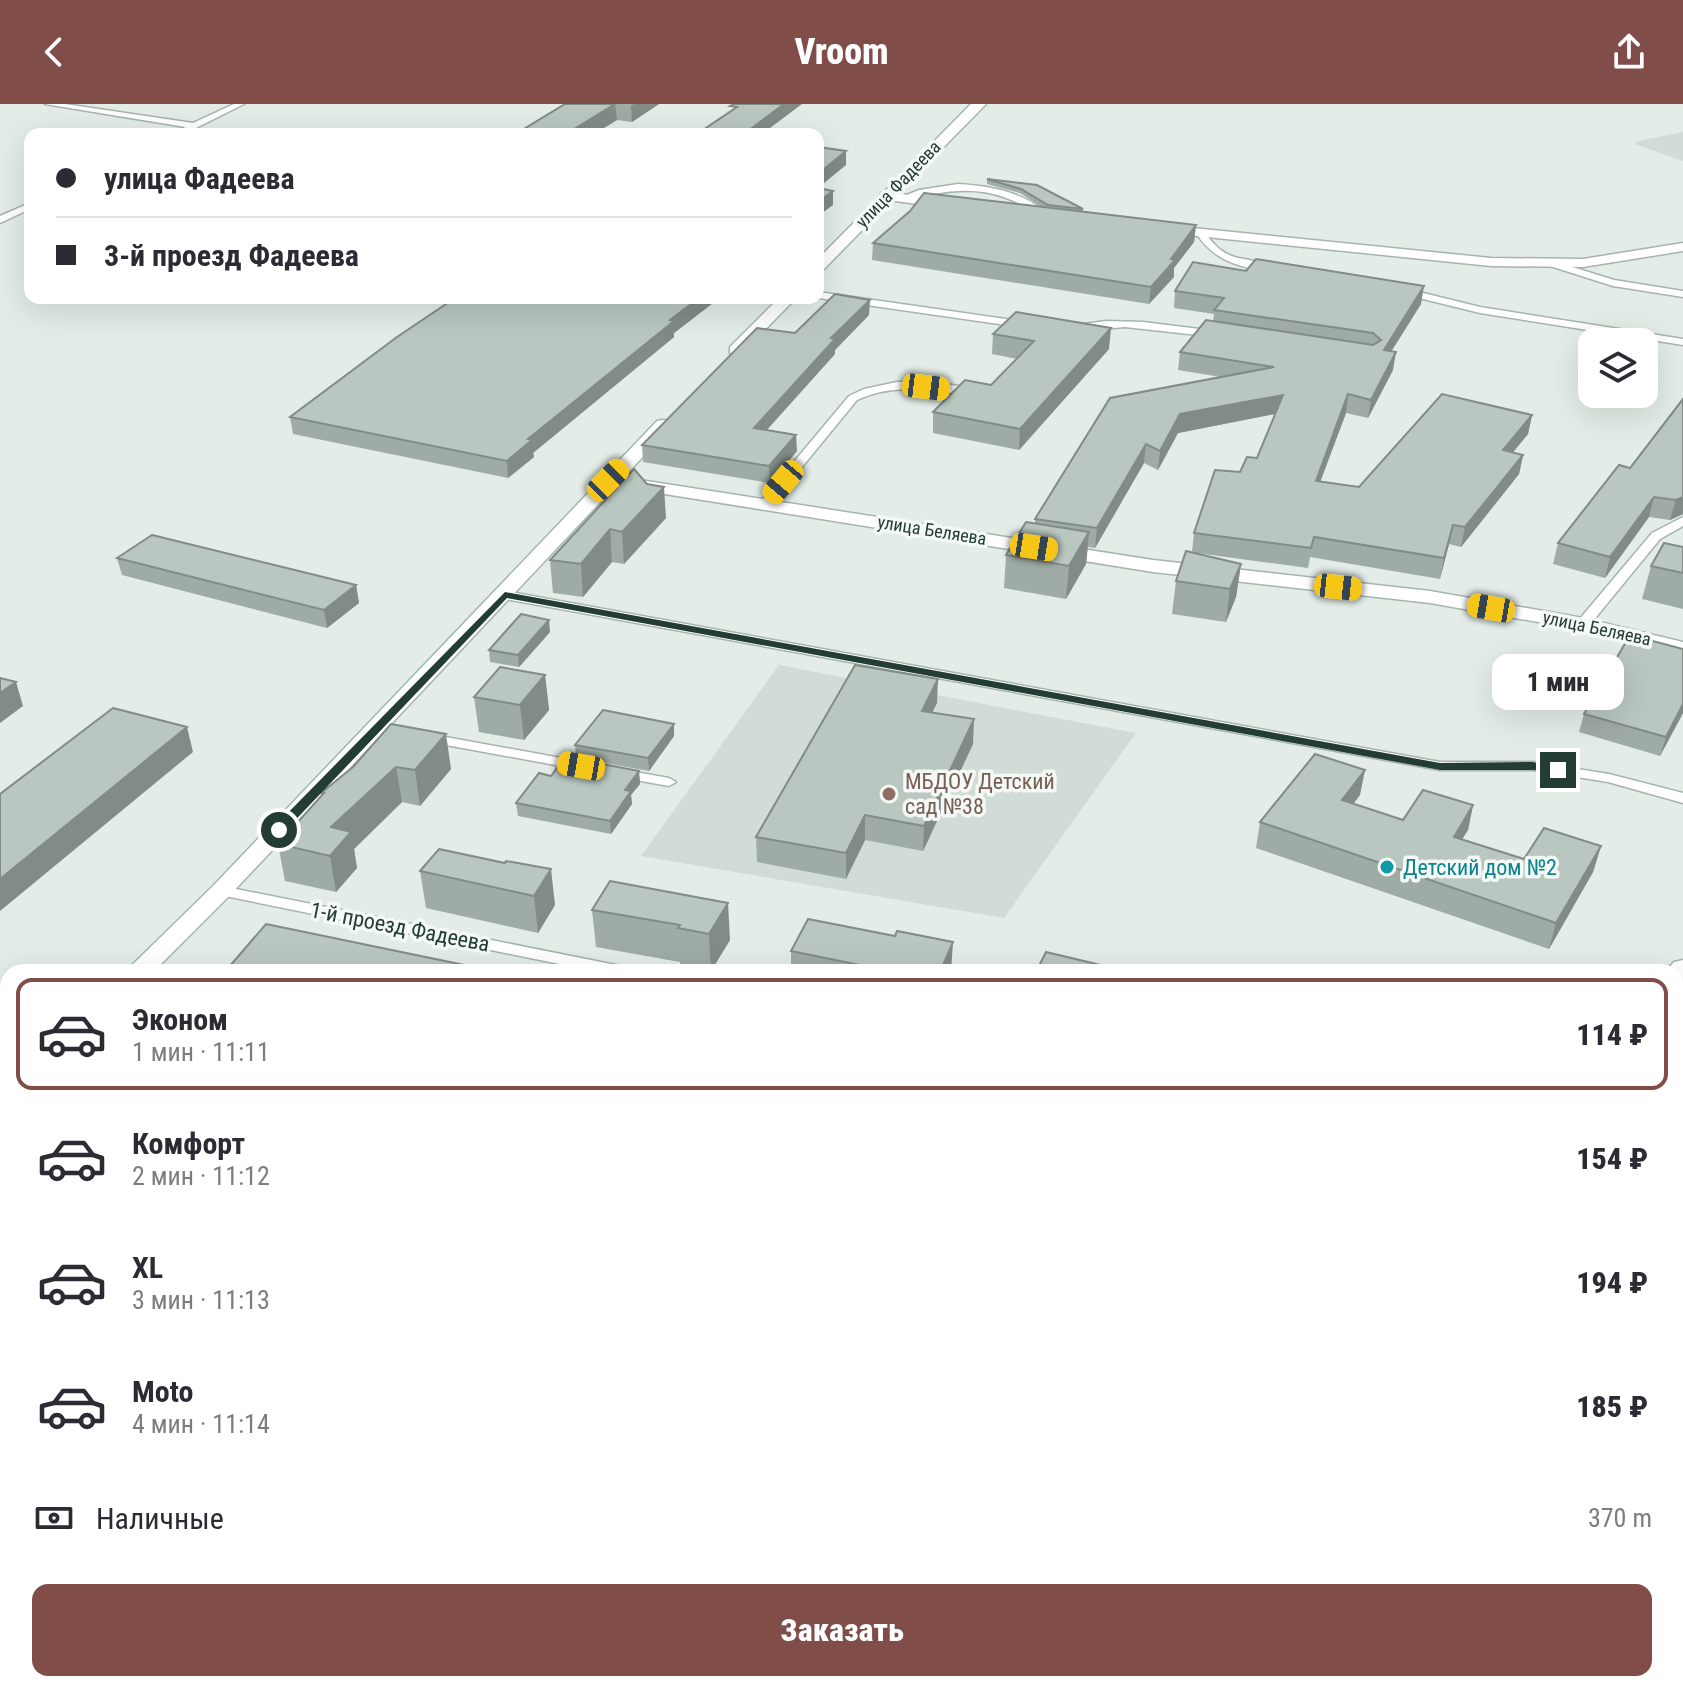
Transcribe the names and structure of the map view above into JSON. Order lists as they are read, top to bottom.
{
  "streets": {
    "street": ["улица Фадеева", "улица Беляева"],
    "lane": ["1-й проезд Фадеева"]
  },
  "places": ["МБДОУ Детский сад №38", "Детский дом №2"],
  "page": {
    "header": "Vroom",
    "banner": ["улица Фадеева", "3-й проезд Фадеева"],
    "bubble": "1 мин",
    "list": [
      {
        "name": "Эконом",
        "note": "1 мин · 11:11",
        "value": "114 ₽"
      },
      {
        "name": "Комфорт",
        "note": "2 мин · 11:12",
        "value": "154 ₽"
      },
      {
        "name": "XL",
        "note": "3 мин · 11:13",
        "value": "194 ₽"
      },
      {
        "name": "Moto",
        "note": "4 мин · 11:14",
        "value": "185 ₽"
      }
    ],
    "pay": ["Наличные", "370 m"],
    "buttons": "Заказать"
  }
}
